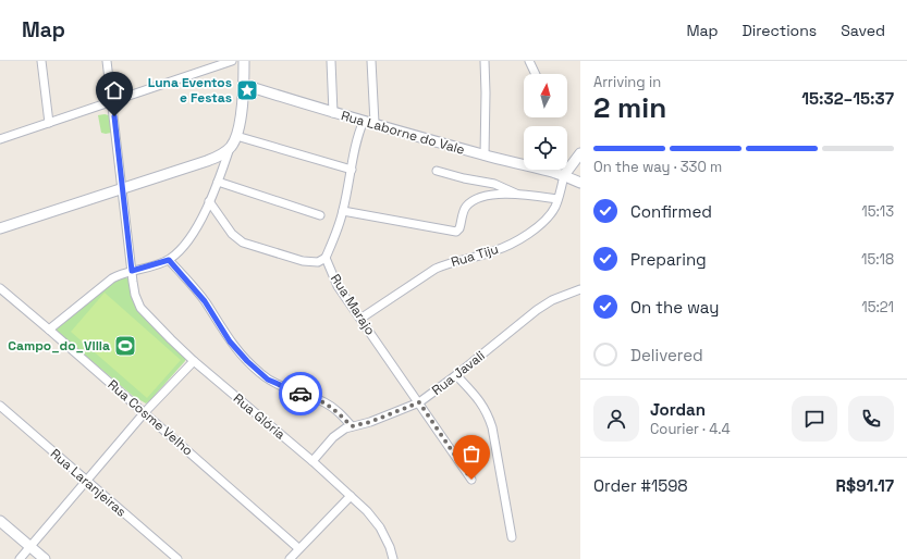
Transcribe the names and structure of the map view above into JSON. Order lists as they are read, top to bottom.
{
  "streets": {
    "main road": ["Rua Laborne do Vale"],
    "street": [
      "Rua Tiju",
      "Rua Marajo",
      "Rua Javali",
      "Rua Glória",
      "Rua Cosme Velho",
      "Rua Laranjeiras"
    ]
  },
  "crossings": [
    ["Rua Laborne do Vale", "Rua Tiju"],
    ["Rua Laborne do Vale", "Rua Marajo"],
    ["Rua Tiju", "Rua Marajo"],
    ["Rua Marajo", "Rua Javali"],
    ["Rua Javali", "Rua Glória"]
  ],
  "places": {
    "place": ["Luna Eventos e Festas"],
    "sports": ["Campo_do_Villa"]
  },
  "north": "top",
  "page": {
    "header": "Map",
    "nav": ["Map", "Directions", "Saved"],
    "heading": ["2 min", "Arriving in", "15:32–15:37"],
    "panel": [
      "Jordan",
      "Courier · 4.4",
      "Order #1598",
      "R$91.17"
    ],
    "bar": "On the way · 330 m",
    "list": [
      ["Confirmed", "15:13"],
      ["Preparing", "15:18"],
      ["On the way", "15:21"],
      "Delivered"
    ]
  }
}
